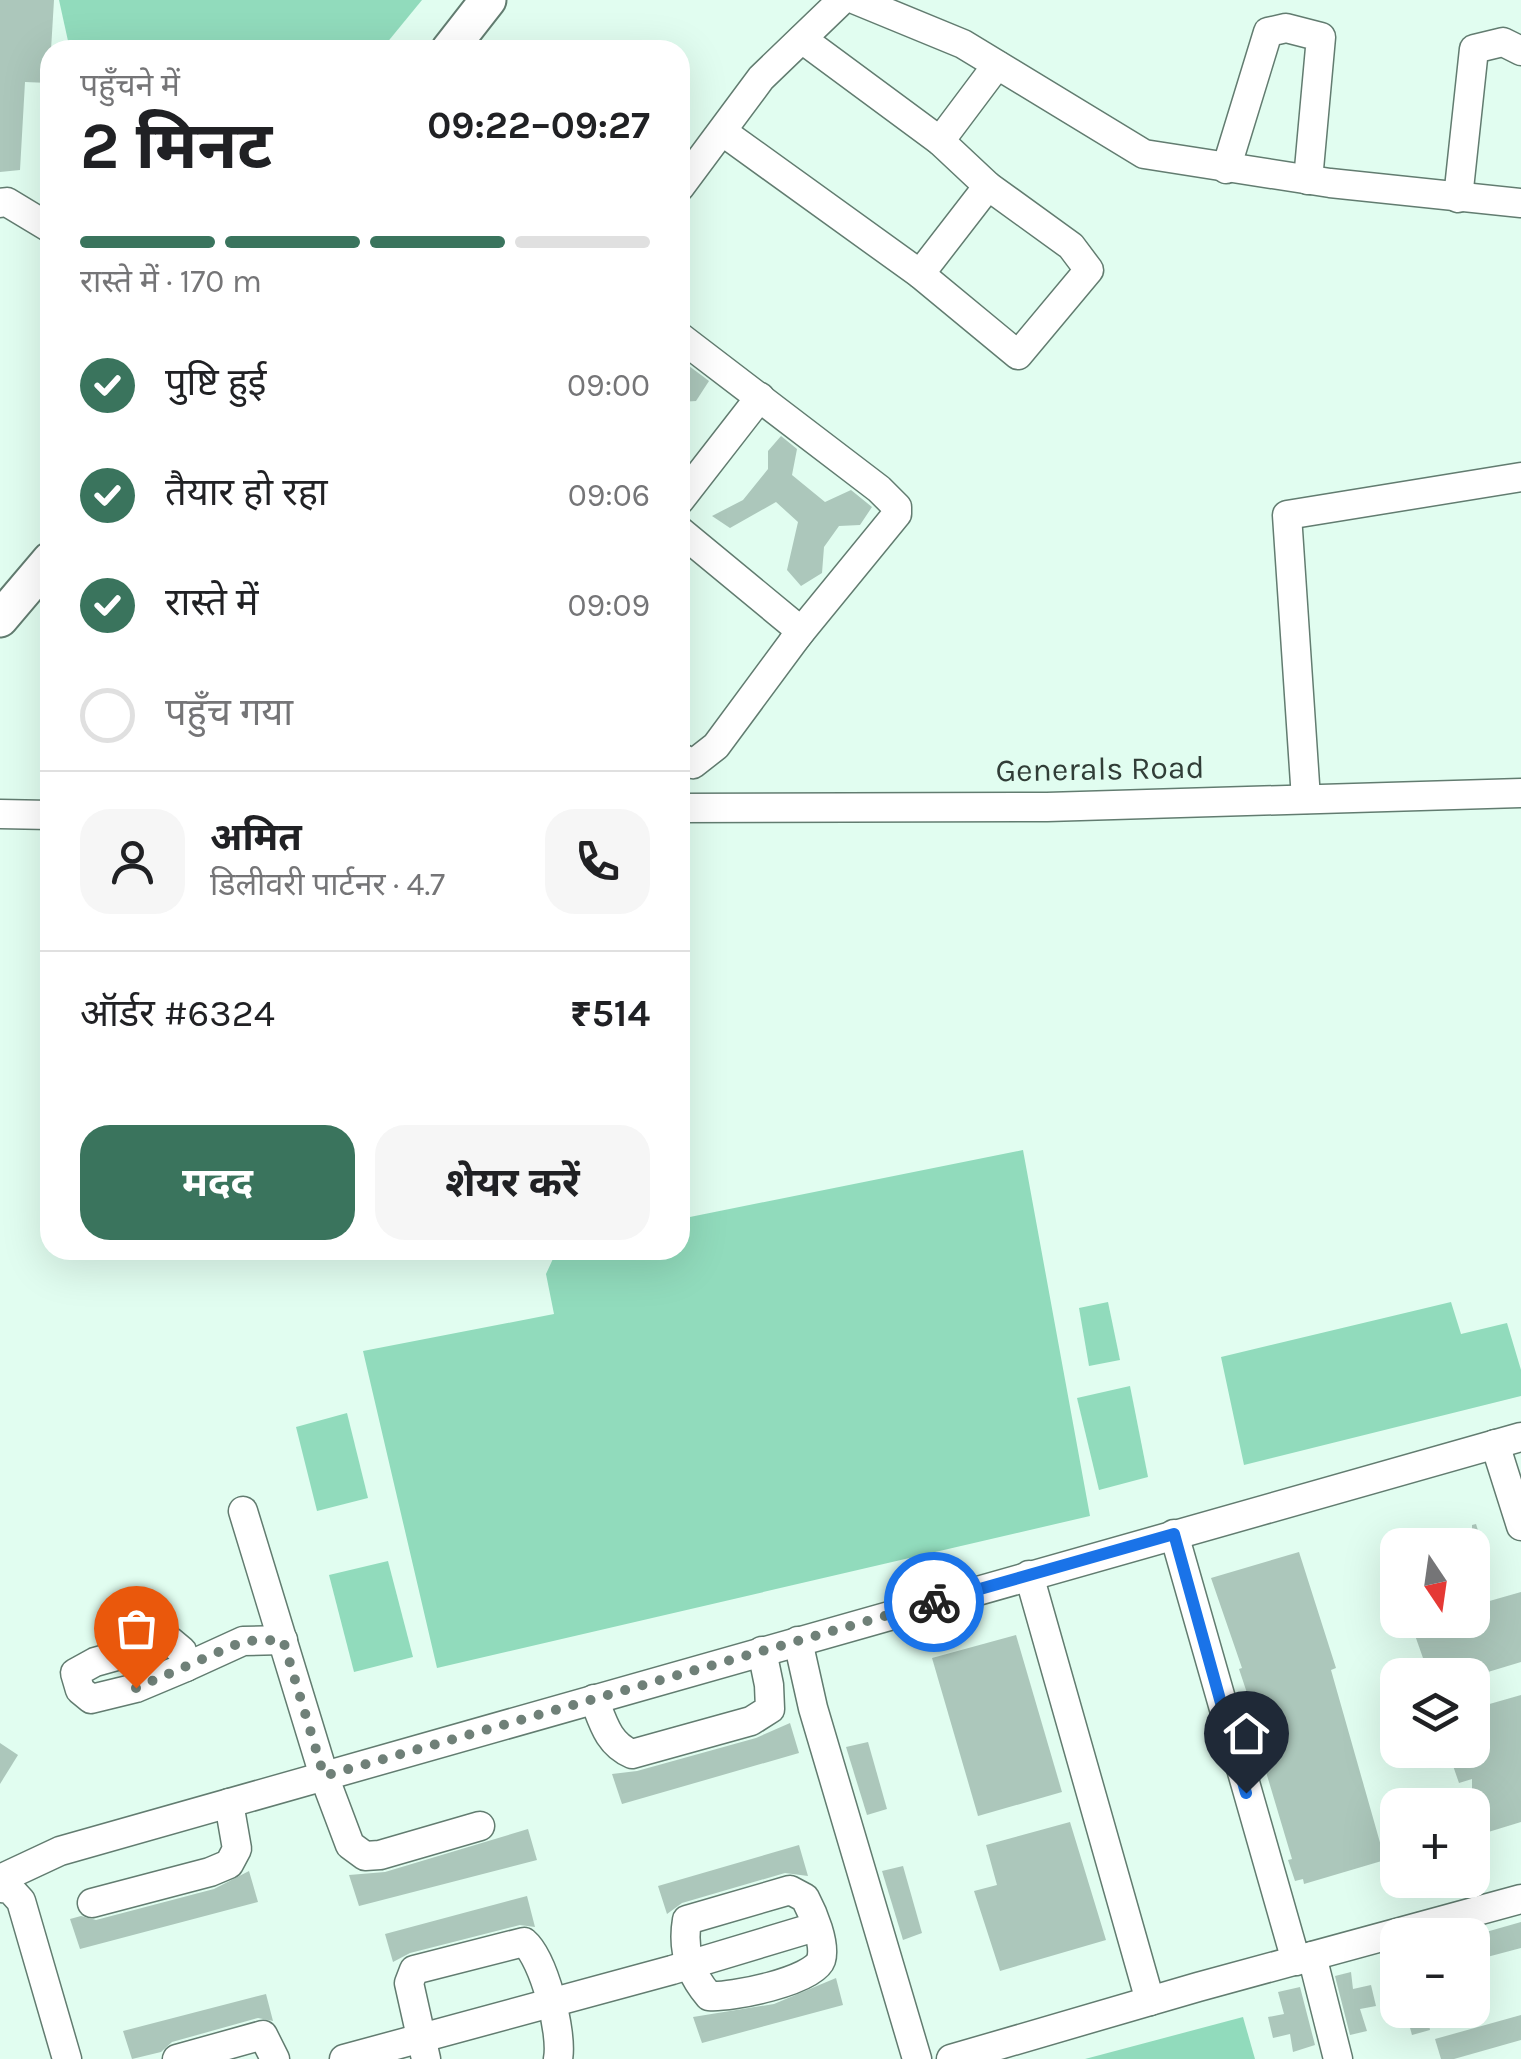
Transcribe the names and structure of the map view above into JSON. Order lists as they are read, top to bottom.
{
  "streets": {
    "street": ["Generals Road"]
  },
  "north": "bottom",
  "page": {
    "heading": ["2 मिनट", "पहुँचने में", "09:22–09:27"],
    "panel": [
      "अमित",
      "डिलीवरी पार्टनर · 4.7",
      "ऑर्डर #6324",
      "₹514"
    ],
    "bar": "रास्ते में · 170 m",
    "list": [
      ["पुष्टि हुई", "09:00"],
      ["तैयार हो रहा", "09:06"],
      ["रास्ते में", "09:09"],
      "पहुँच गया"
    ],
    "buttons": ["मदद", "शेयर करें"],
    "map_buttons": ["+", "−"]
  }
}
